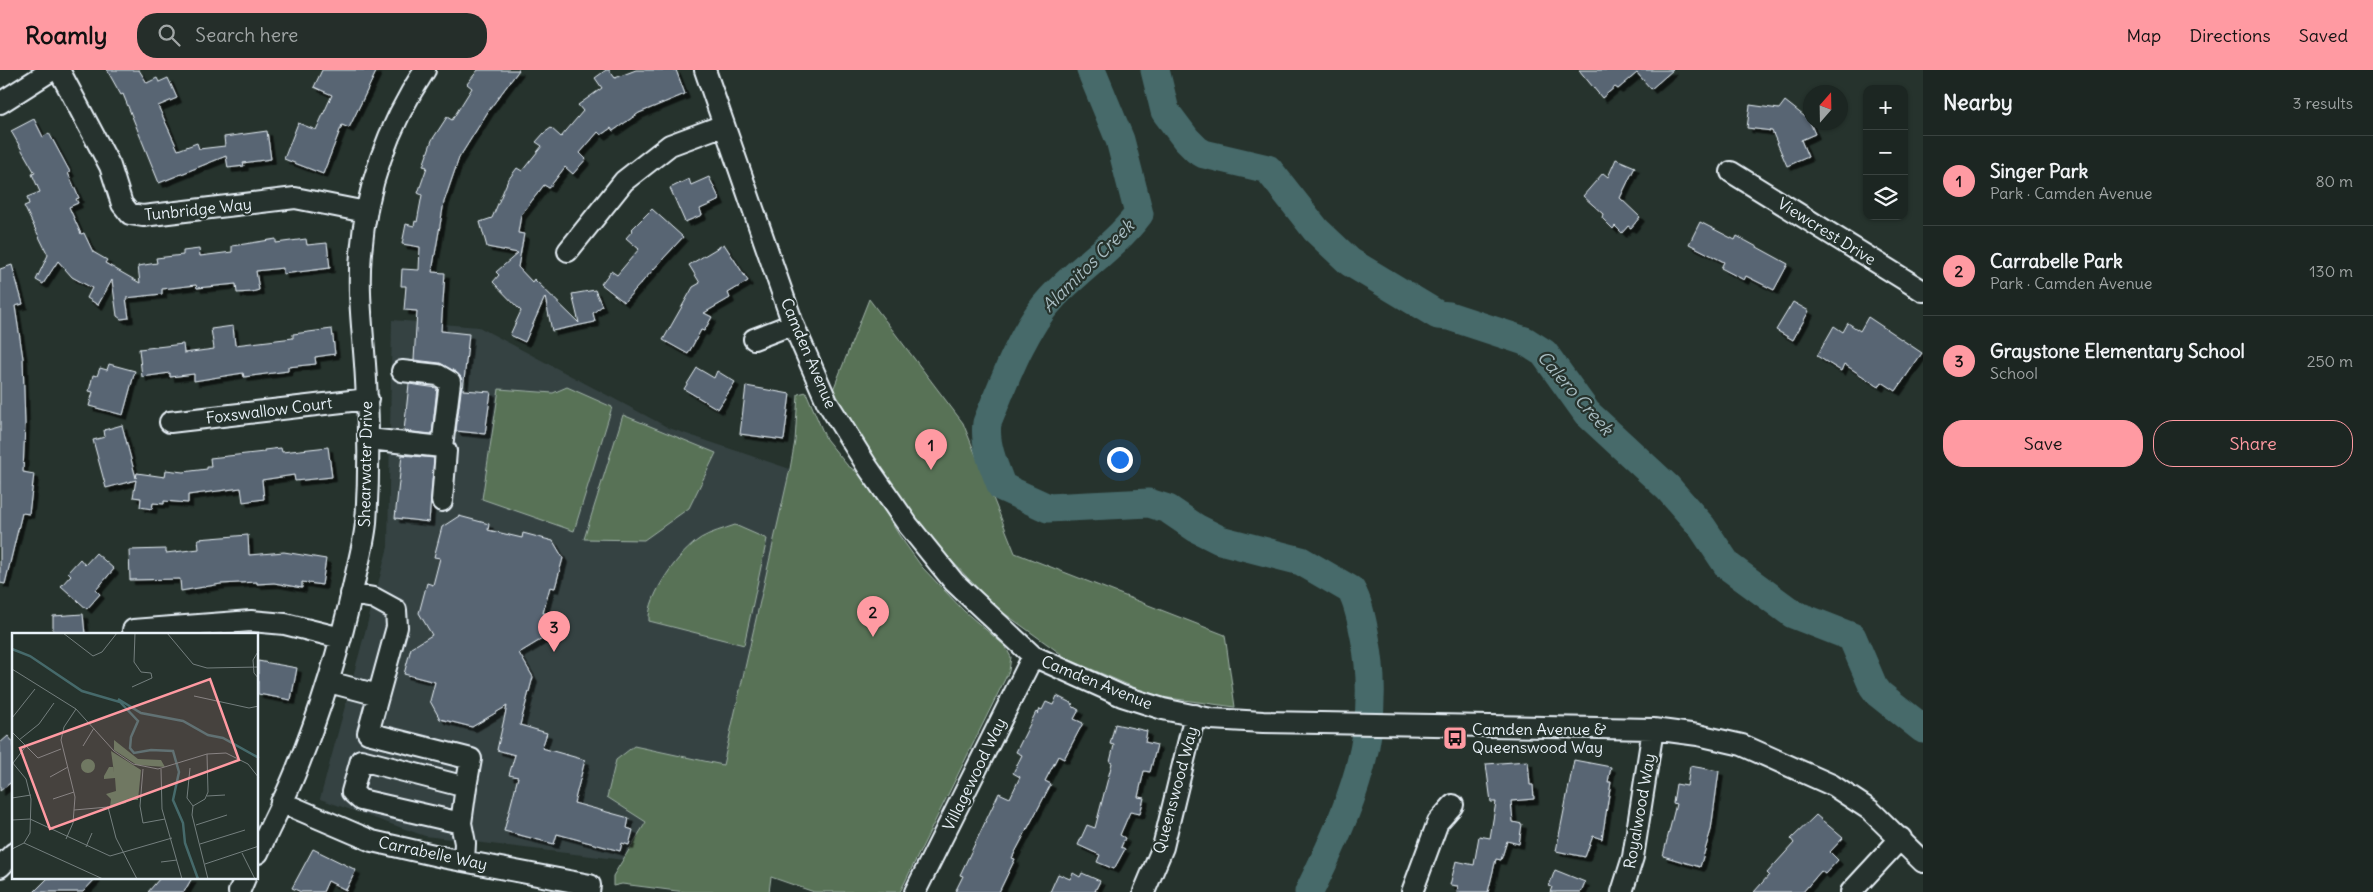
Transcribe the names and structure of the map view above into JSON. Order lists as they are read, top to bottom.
{
  "streets": {
    "street": [
      "Tunbridge Way",
      "Viewcrest Drive",
      "Camden Avenue",
      "Foxswallow Court",
      "Shearwater Drive",
      "Villagewood Way",
      "Queenswood Way",
      "Royalwood Way",
      "Carrabelle Way"
    ]
  },
  "crossings": [
    ["Tunbridge Way", "Shearwater Drive"],
    ["Camden Avenue", "Villagewood Way"],
    ["Camden Avenue", "Queenswood Way"],
    ["Camden Avenue", "Royalwood Way"],
    ["Foxswallow Court", "Shearwater Drive"],
    ["Shearwater Drive", "Carrabelle Way"]
  ],
  "water": ["Alamitos Creek", "Calero Creek"],
  "places": {
    "bus stop": ["Camden Avenue & Queenswood Way"]
  },
  "north": "top",
  "page": {
    "header": "Roamly",
    "search": "Search here",
    "nav": ["Map", "Directions", "Saved"],
    "heading": ["Nearby", "3 results"],
    "map_buttons": ["+", "−"],
    "list": [
      {
        "mark": "1",
        "name": "Singer Park",
        "note": "Park · Camden Avenue",
        "value": "80 m"
      },
      {
        "mark": "2",
        "name": "Carrabelle Park",
        "note": "Park · Camden Avenue",
        "value": "130 m"
      },
      {
        "mark": "3",
        "name": "Graystone Elementary School",
        "note": "School",
        "value": "250 m"
      }
    ],
    "buttons": ["Save", "Share"],
    "pins": ["1", "2", "3"]
  }
}
